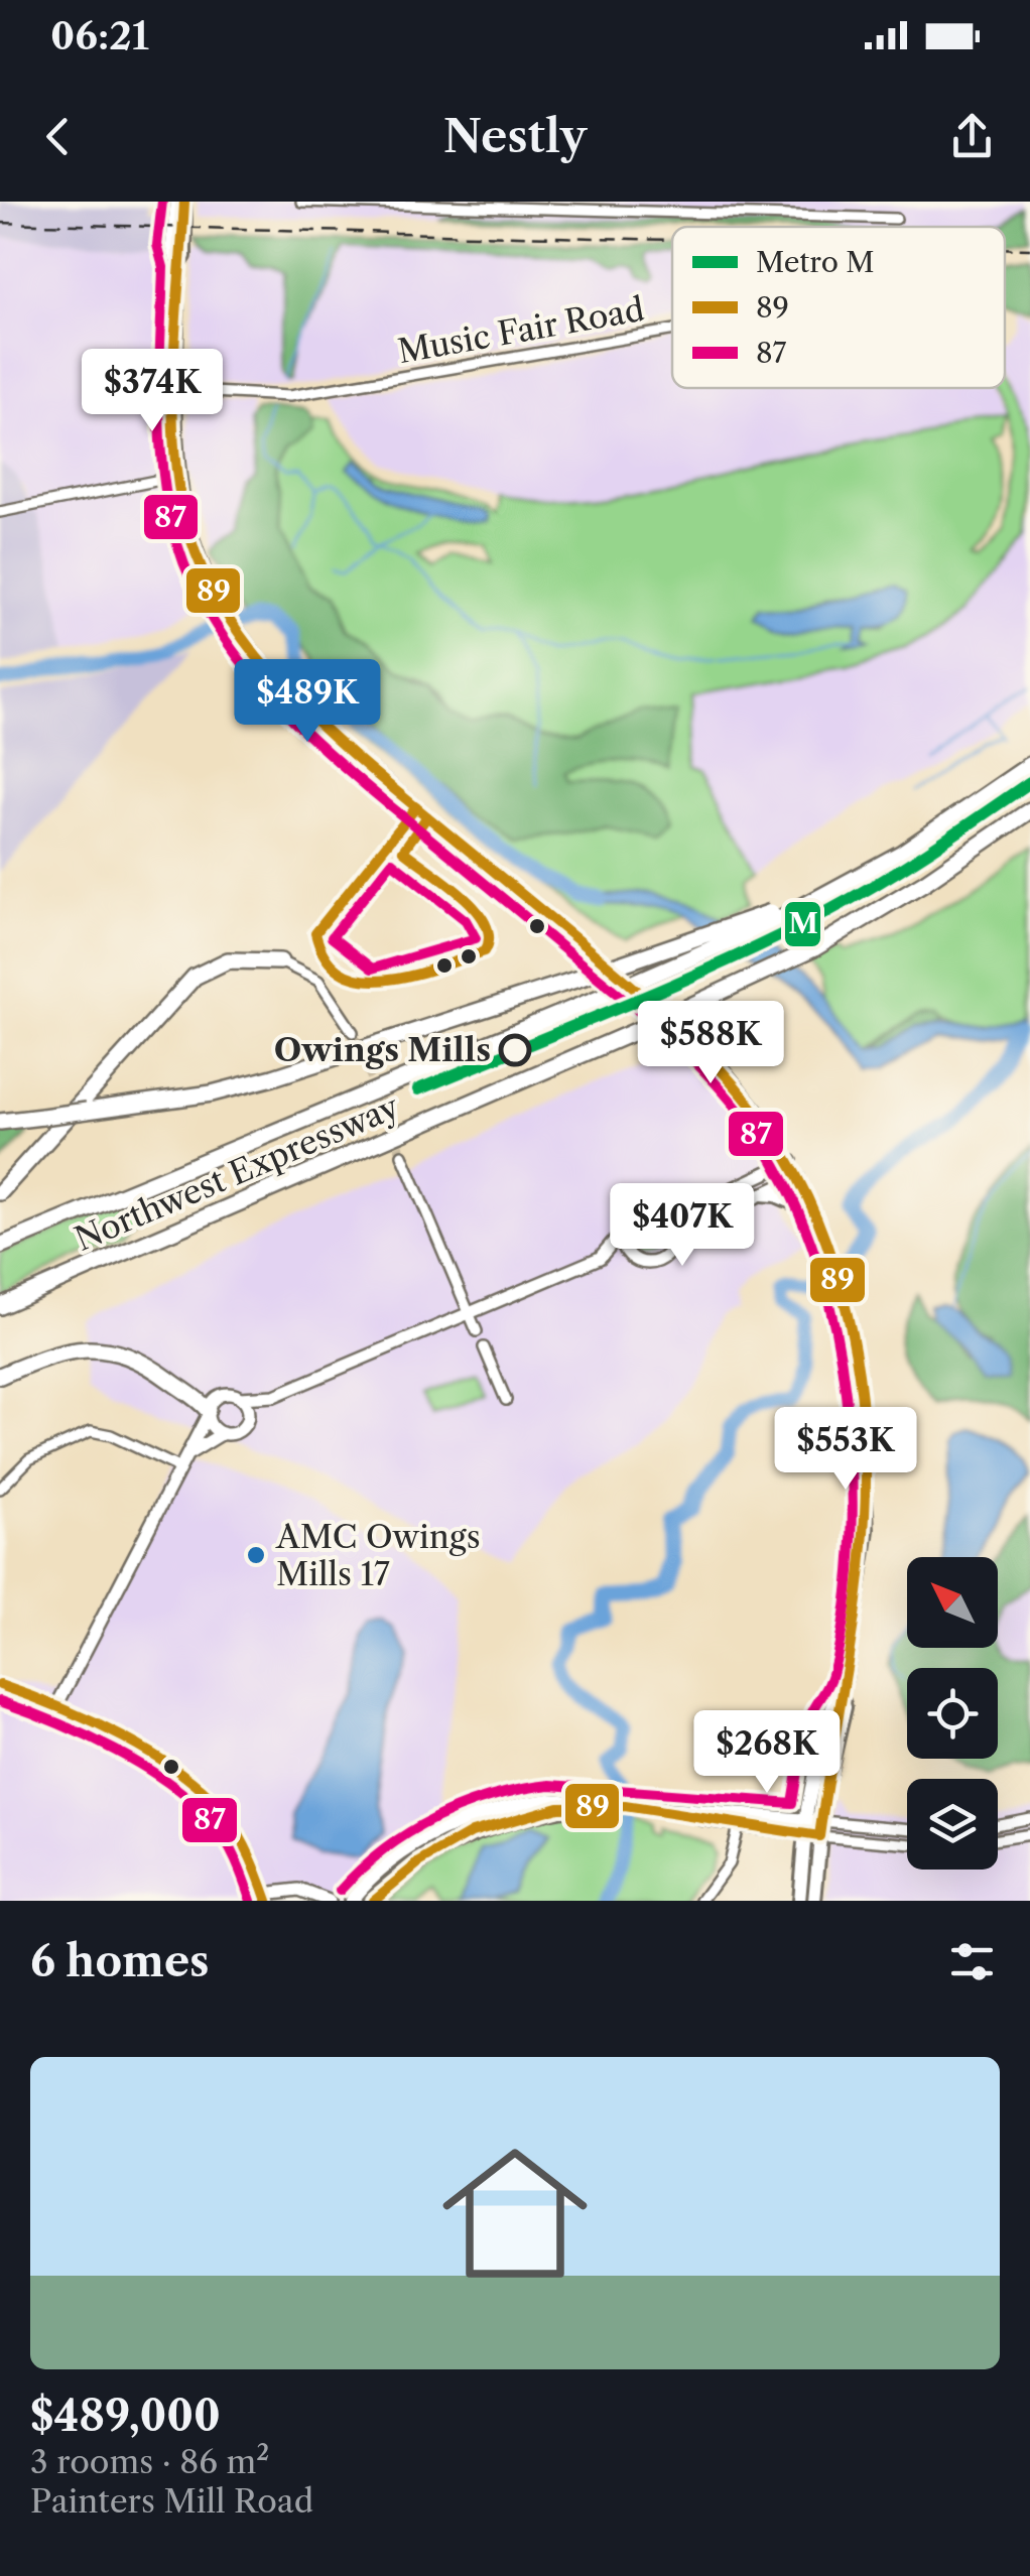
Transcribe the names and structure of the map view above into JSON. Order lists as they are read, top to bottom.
{
  "streets": {
    "highway": ["Northwest Expressway"],
    "street": ["Music Fair Road"]
  },
  "places": ["Owings Mills", "AMC Owings Mills 17"],
  "lines": ["transit line 89", "transit line 87", "metro line M"],
  "legend": ["Metro M", "89", "87"],
  "north": "top left",
  "page": {
    "status": "06:21",
    "header": "Nestly",
    "price": [
      "$374K",
      "$489K",
      "$588K",
      "$407K",
      "$553K",
      "$268K"
    ],
    "heading": "6 homes",
    "list": [
      {
        "name": "$489,000",
        "note": "3 rooms · 86 m² · Painters Mill Road"
      }
    ]
  }
}
